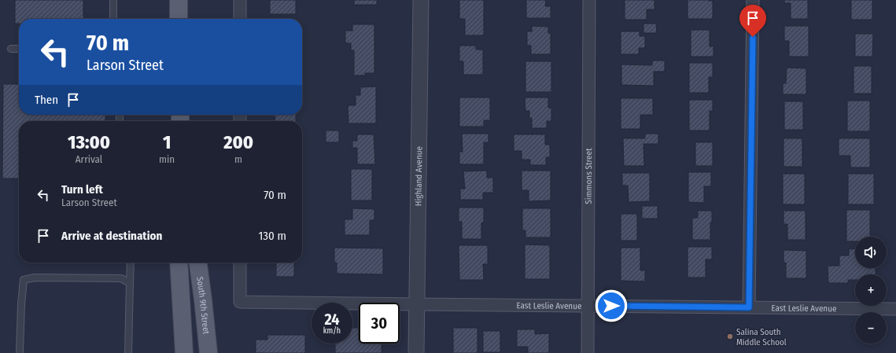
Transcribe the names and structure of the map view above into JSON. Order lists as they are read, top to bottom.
{
  "streets": {
    "main road": ["South 9th Street"],
    "street": ["Highland Avenue", "Simmons Street", "East Leslie Avenue"]
  },
  "crossings": [
    ["Highland Avenue", "East Leslie Avenue"],
    ["Simmons Street", "East Leslie Avenue"]
  ],
  "places": ["Salina South Middle School"],
  "page": {
    "turn": ["70 m", "Larson Street"],
    "then": "Then",
    "eta": [
      "13:00",
      "Arrival",
      "1",
      "min",
      "200",
      "m"
    ],
    "list": [
      {
        "name": "Turn left",
        "note": "Larson Street",
        "value": "70 m"
      },
      {
        "name": "Arrive at destination",
        "value": "130 m"
      }
    ],
    "map_buttons": ["+", "−"],
    "speed": "24 km/h",
    "limit": "30"
  }
}
